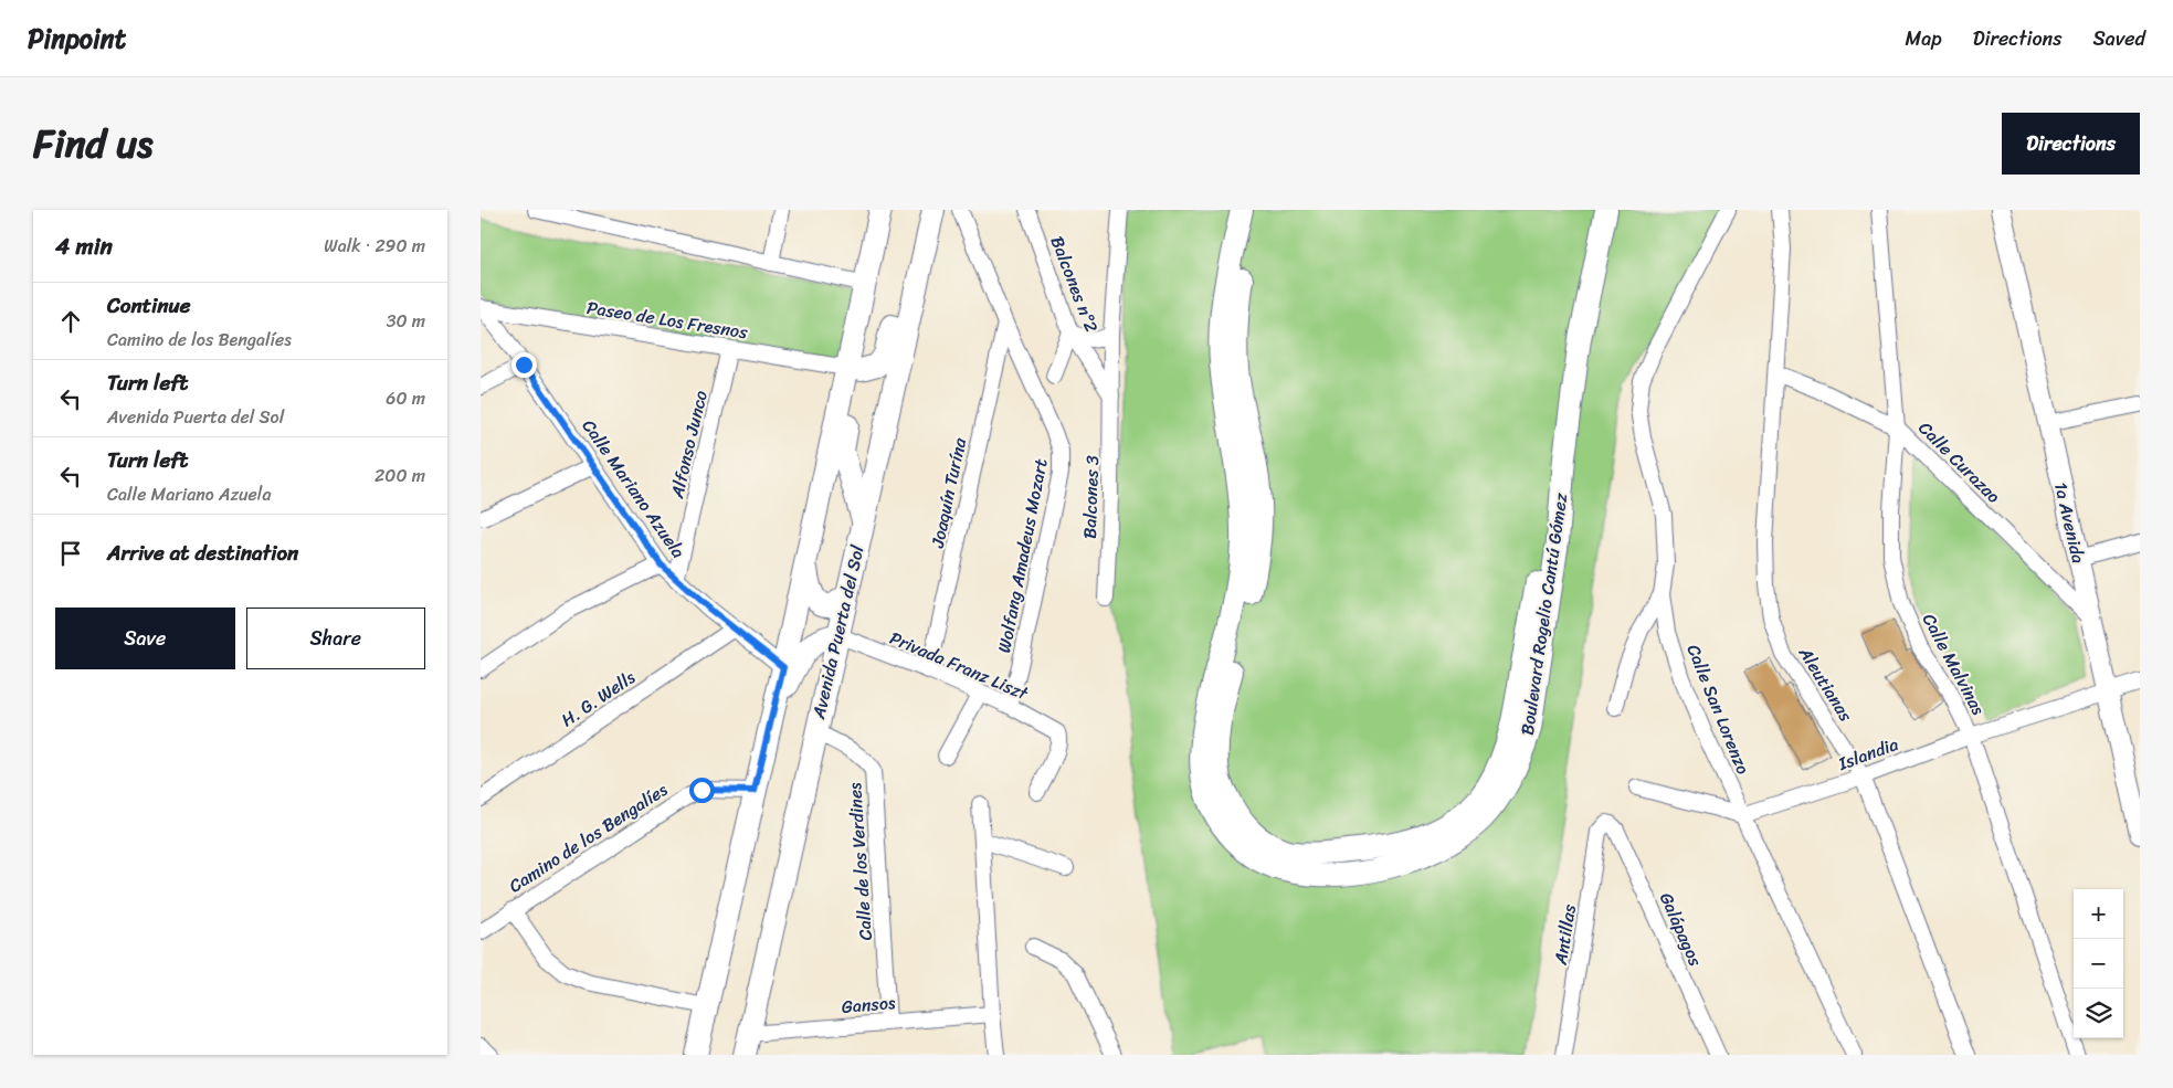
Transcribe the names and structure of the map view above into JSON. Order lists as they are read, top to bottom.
{
  "streets": {
    "main road": ["Boulevard Rogelio Cantú Gómez", "Avenida Puerta del Sol"],
    "street": [
      "Balcones n°2",
      "Paseo de Los Fresnos",
      "Alfonso Junco",
      "Calle Curazao",
      "Calle Mariano Azuela",
      "Joaquín Turína",
      "Balcones 3",
      "1a Avenida",
      "Wolfang Amadeus Mozart",
      "Calle Malvinas",
      "Privada Franz Liszt",
      "Aleutianas",
      "H. G. Wells",
      "Calle San Lorenzo",
      "Islandia",
      "Camino de los Bengalíes",
      "Calle de los Verdines",
      "Galápagos",
      "Antillas",
      "Gansos"
    ]
  },
  "crossings": [
    ["Balcones n°2", "Balcones 3"],
    ["Paseo de Los Fresnos", "Alfonso Junco"],
    ["Paseo de Los Fresnos", "Calle Mariano Azuela"],
    ["Alfonso Junco", "Calle Mariano Azuela"],
    ["Calle Curazao", "1a Avenida"],
    ["Calle Curazao", "Calle Malvinas"],
    ["Calle Curazao", "Aleutianas"],
    ["Calle Mariano Azuela", "H. G. Wells"],
    ["Joaquín Turína", "Wolfang Amadeus Mozart"],
    ["Joaquín Turína", "Privada Franz Liszt"],
    ["1a Avenida", "Islandia"],
    ["Wolfang Amadeus Mozart", "Privada Franz Liszt"],
    ["Avenida Puerta del Sol", "Privada Franz Liszt"],
    ["Avenida Puerta del Sol", "Calle de los Verdines"],
    ["Avenida Puerta del Sol", "Gansos"],
    ["Calle Malvinas", "Islandia"],
    ["Aleutianas", "Islandia"],
    ["Calle San Lorenzo", "Islandia"],
    ["Calle de los Verdines", "Gansos"],
    ["Galápagos", "Antillas"]
  ],
  "page": {
    "header": "Pinpoint",
    "nav": ["Map", "Directions", "Saved"],
    "title": "Find us",
    "buttons": [
      "Directions",
      ["Save", "Share"]
    ],
    "heading": ["4 min", "Walk · 290 m"],
    "list": [
      ["Continue", "Camino de los Bengalíes", "30 m"],
      ["Turn left", "Avenida Puerta del Sol", "60 m"],
      ["Turn left", "Calle Mariano Azuela", "200 m"],
      "Arrive at destination"
    ],
    "map_buttons": ["+", "−"]
  }
}
